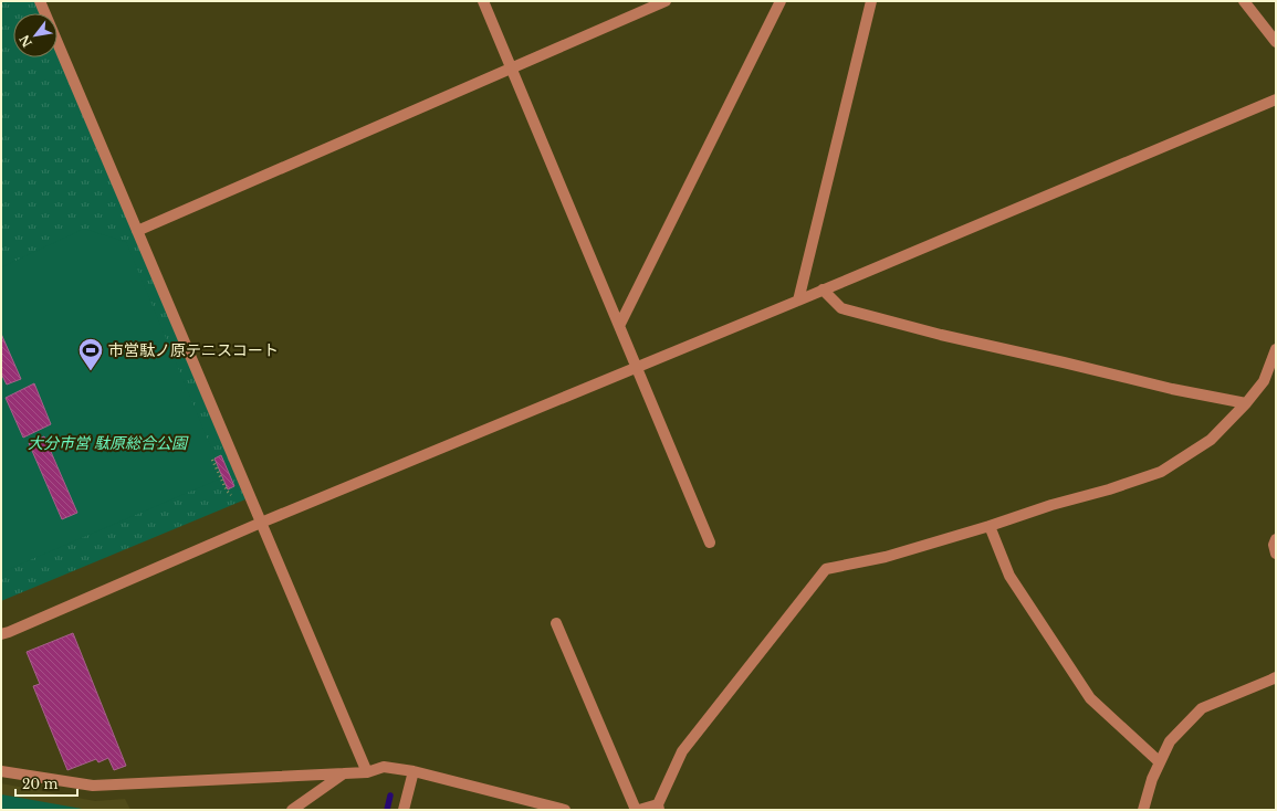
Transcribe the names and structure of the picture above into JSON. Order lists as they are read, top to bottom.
{
  "parks": ["大分市営 駄原総合公園"],
  "places": {
    "sports": ["市営駄ノ原テニスコート"]
  },
  "scale_bar": "20 m",
  "north": "bottom left"
}
